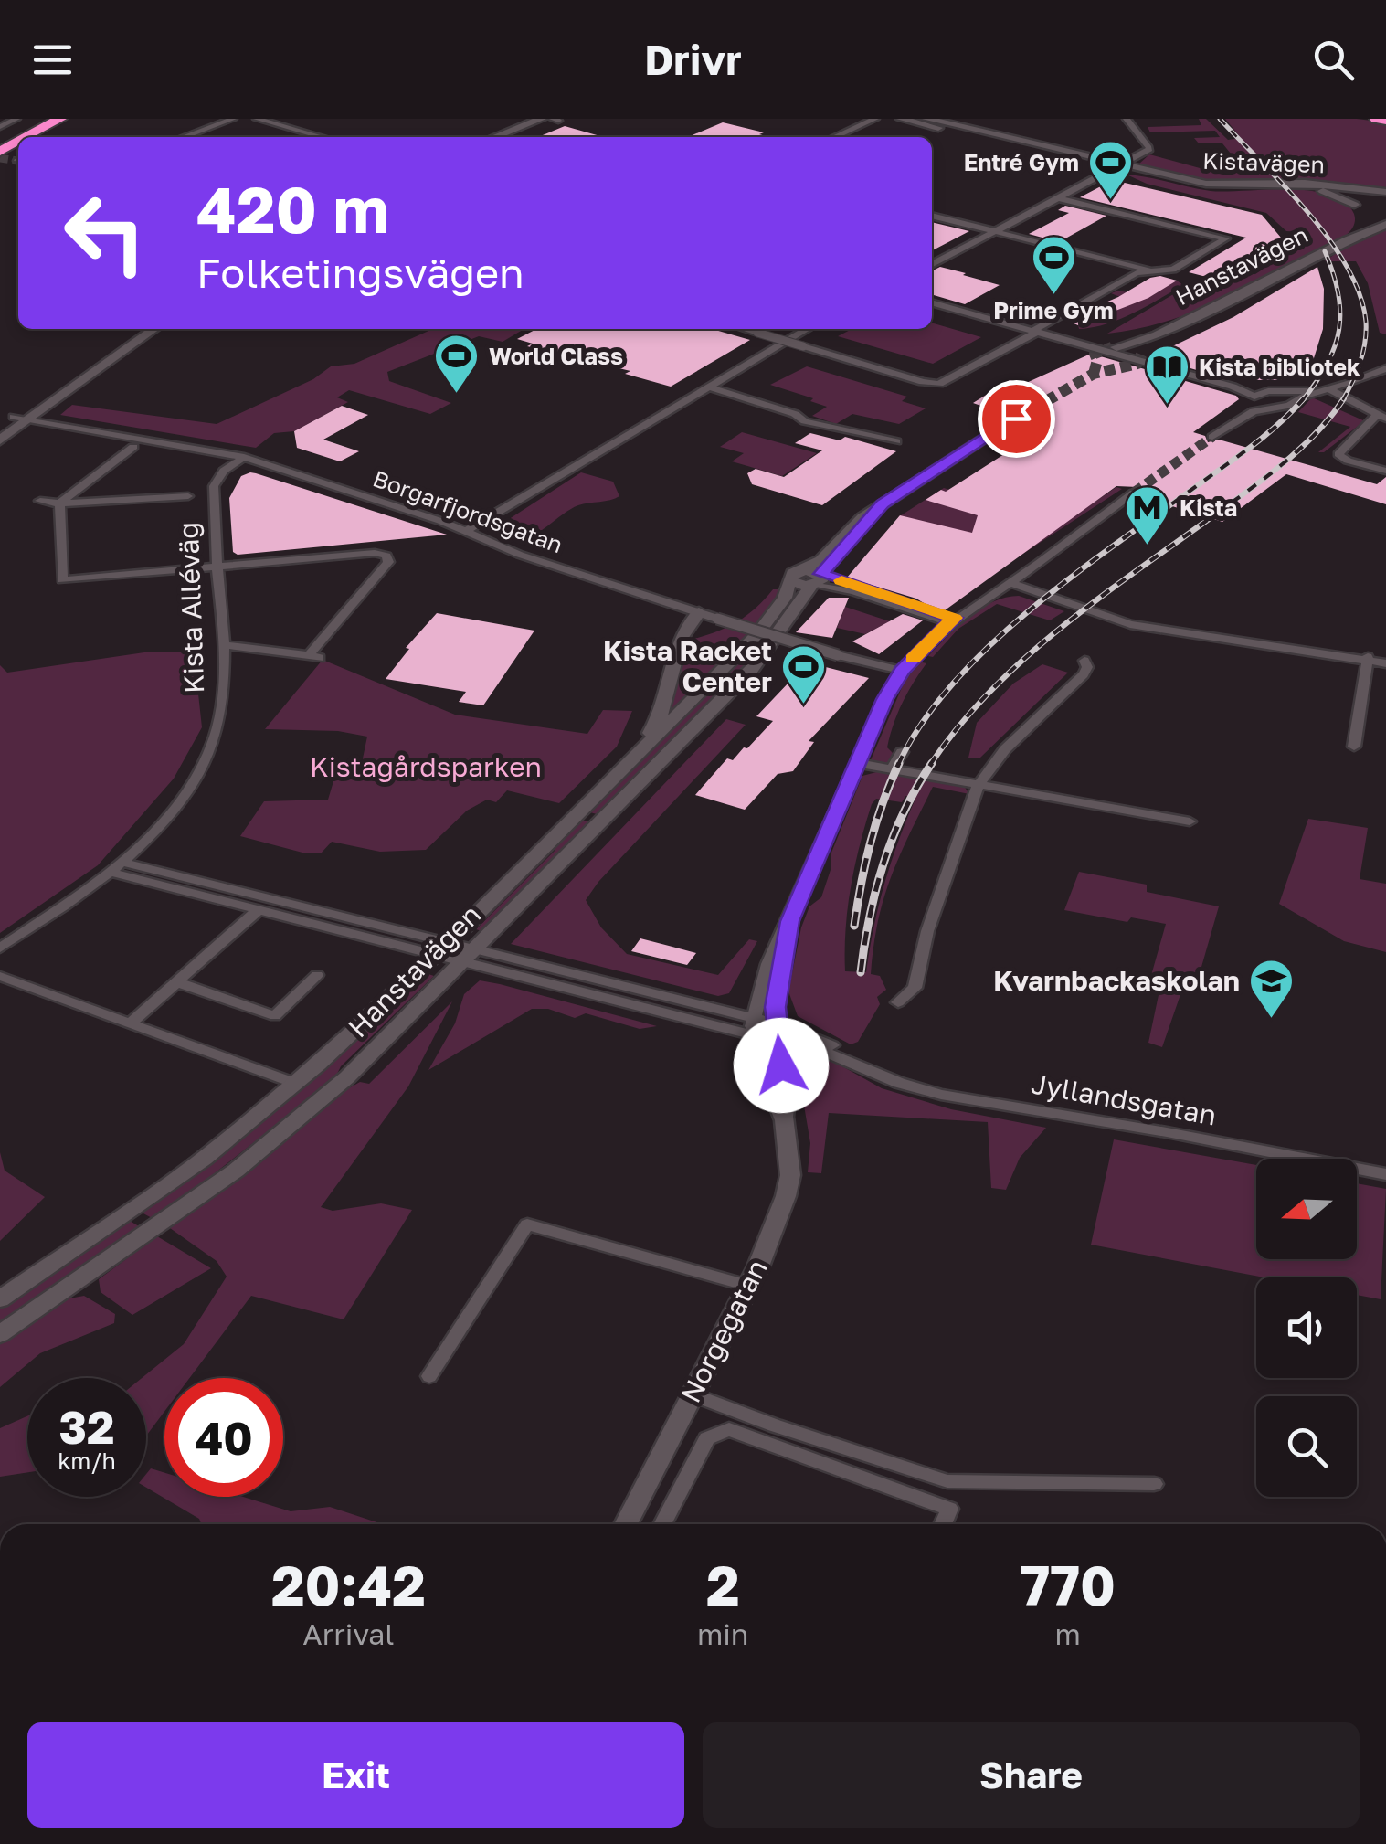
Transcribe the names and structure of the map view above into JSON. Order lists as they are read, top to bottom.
{
  "streets": {
    "main road": ["Kistavägen", "Hanstavägen", "Norgegatan"],
    "street": ["Borgarfjordsgatan", "Kista Alléväg", "Jyllandsgatan"]
  },
  "crossings": [
    ["Kistavägen", "Hanstavägen"],
    ["Borgarfjordsgatan", "Kista Alléväg"],
    ["Jyllandsgatan", "Norgegatan"]
  ],
  "parks": ["Kistagårdsparken"],
  "places": {
    "sports": [
      "Entré Gym",
      "Prime Gym",
      "World Class",
      "Kista Racket Center"
    ],
    "library": ["Kista bibliotek"],
    "metro station": ["Kista"],
    "school or university": ["Kvarnbackaskolan"]
  },
  "north": "left",
  "page": {
    "header": "Drivr",
    "turn": ["420 m", "Folketingsvägen"],
    "speed": "32 km/h",
    "limit": "40",
    "eta": [
      "20:42",
      "Arrival",
      "2",
      "min",
      "770",
      "m"
    ],
    "buttons": ["Exit", "Share"]
  }
}
